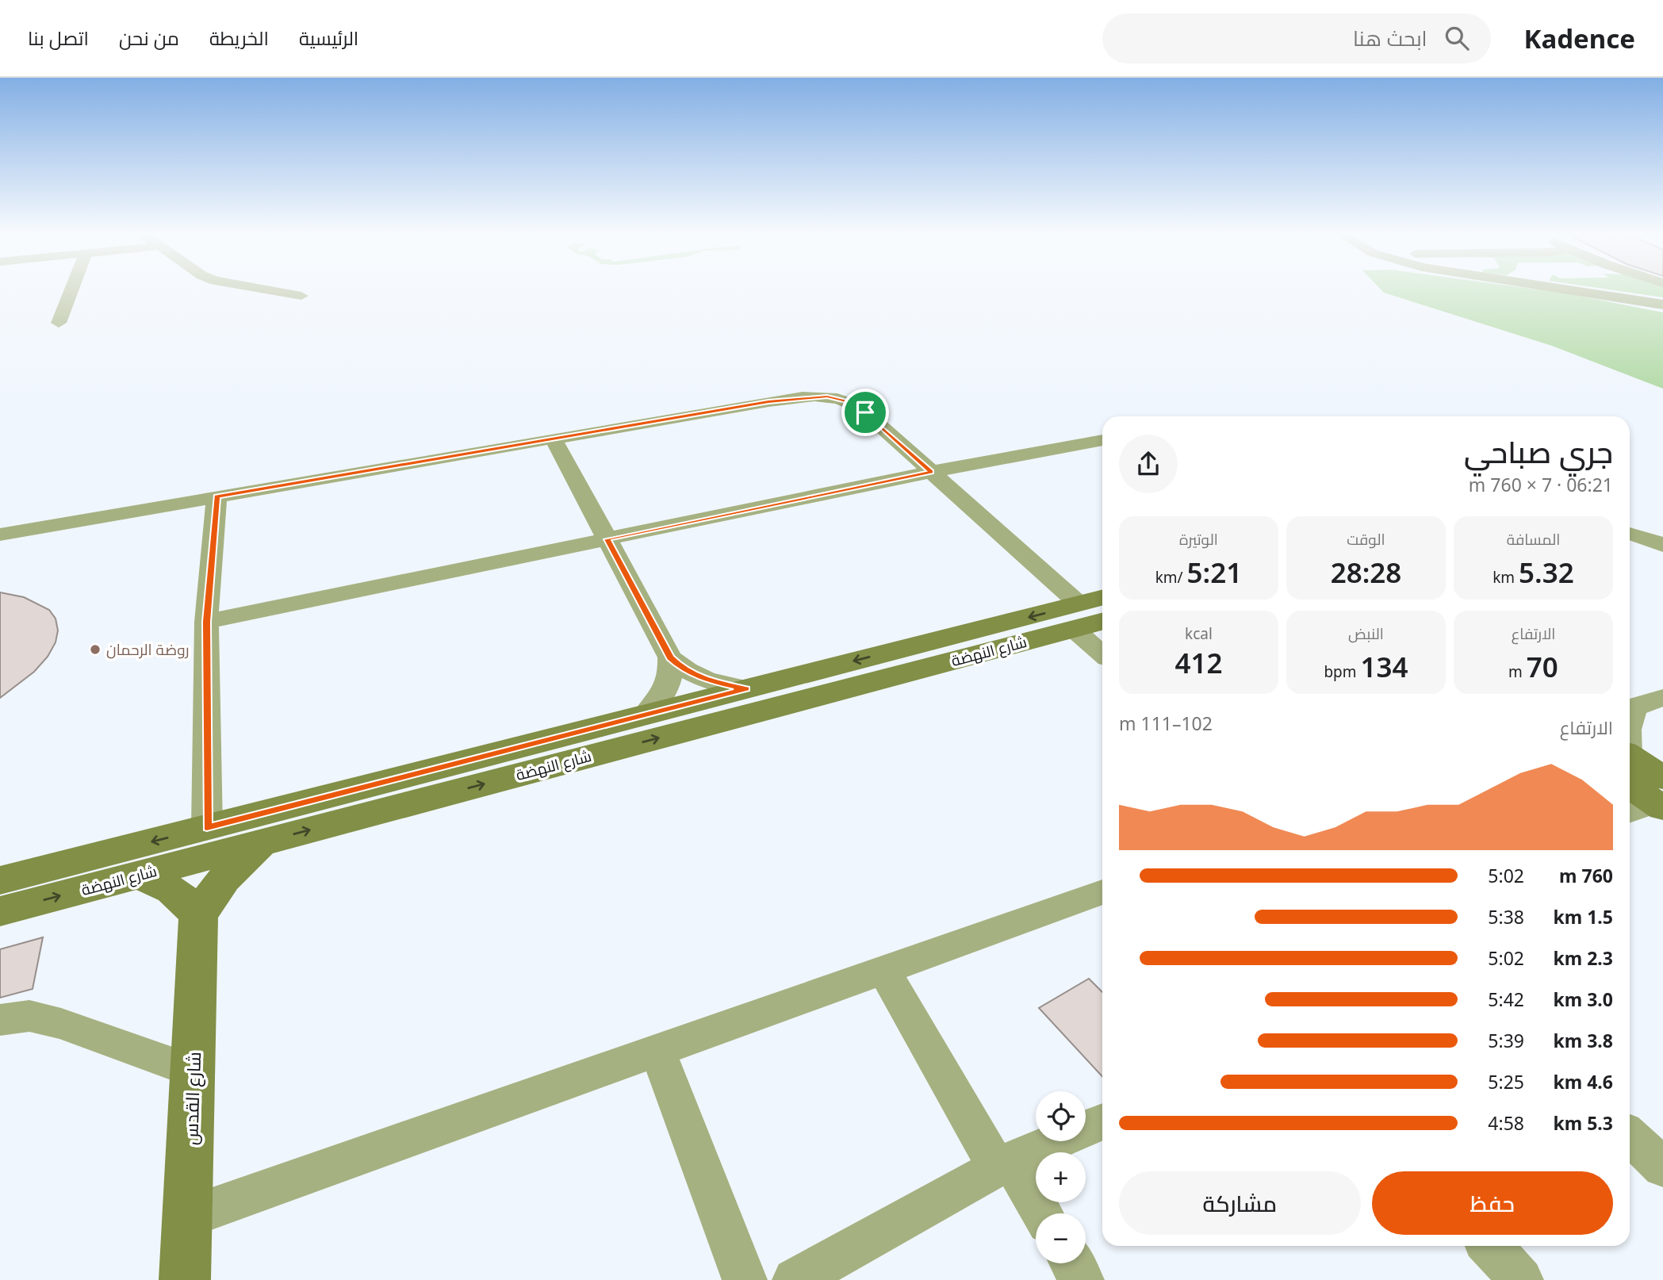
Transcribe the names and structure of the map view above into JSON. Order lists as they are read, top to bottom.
{
  "streets": {
    "street": ["شارع النهضة", "شارع القدس"]
  },
  "places": ["روضة الرحمان"],
  "page": {
    "header": "Kadence",
    "search": "ابحث هنا",
    "nav": [
      "الرئيسية",
      "الخريطة",
      "من نحن",
      "اتصل بنا"
    ],
    "heading": ["جري صباحي", "06:21 · 7 × 760 m"],
    "stats": [
      ["المسافة", "5.32 km"],
      ["الوقت", "28:28"],
      ["الوتيرة", "5:21 /km"],
      ["الارتفاع", "70 m"],
      ["النبض", "134 bpm"],
      ["kcal", "412"]
    ],
    "chart": ["الارتفاع", "102–111 m"],
    "list": [
      {
        "name": "760 m",
        "note": "5:02"
      },
      {
        "name": "1.5 km",
        "note": "5:38"
      },
      {
        "name": "2.3 km",
        "note": "5:02"
      },
      {
        "name": "3.0 km",
        "note": "5:42"
      },
      {
        "name": "3.8 km",
        "note": "5:39"
      },
      {
        "name": "4.6 km",
        "note": "5:25"
      },
      {
        "name": "5.3 km",
        "note": "4:58"
      }
    ],
    "map_buttons": ["+", "−"],
    "buttons": ["حفظ", "مشاركة"]
  }
}
